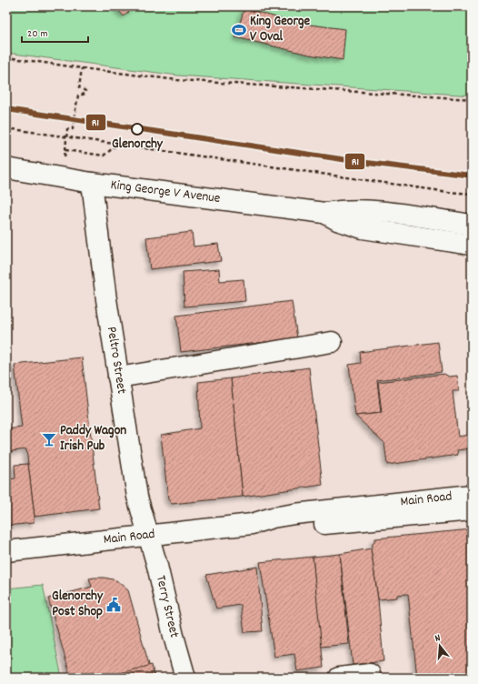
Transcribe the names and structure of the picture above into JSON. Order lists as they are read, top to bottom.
{
  "streets": {
    "main road": [
      "King George V Avenue",
      "Peltro Street",
      "Main Road",
      "Terry Street"
    ]
  },
  "crossings": [
    ["King George V Avenue", "Peltro Street"],
    ["Peltro Street", "Main Road"],
    ["Peltro Street", "Terry Street"],
    ["Main Road", "Terry Street"]
  ],
  "places": {
    "sports": ["King George V Oval"],
    "other": ["Glenorchy"],
    "bar": ["Paddy Wagon Irish Pub"],
    "public building": ["Glenorchy Post Shop"]
  },
  "lines": ["transit line R1"],
  "scale_bar": "20 m",
  "north": "top"
}
